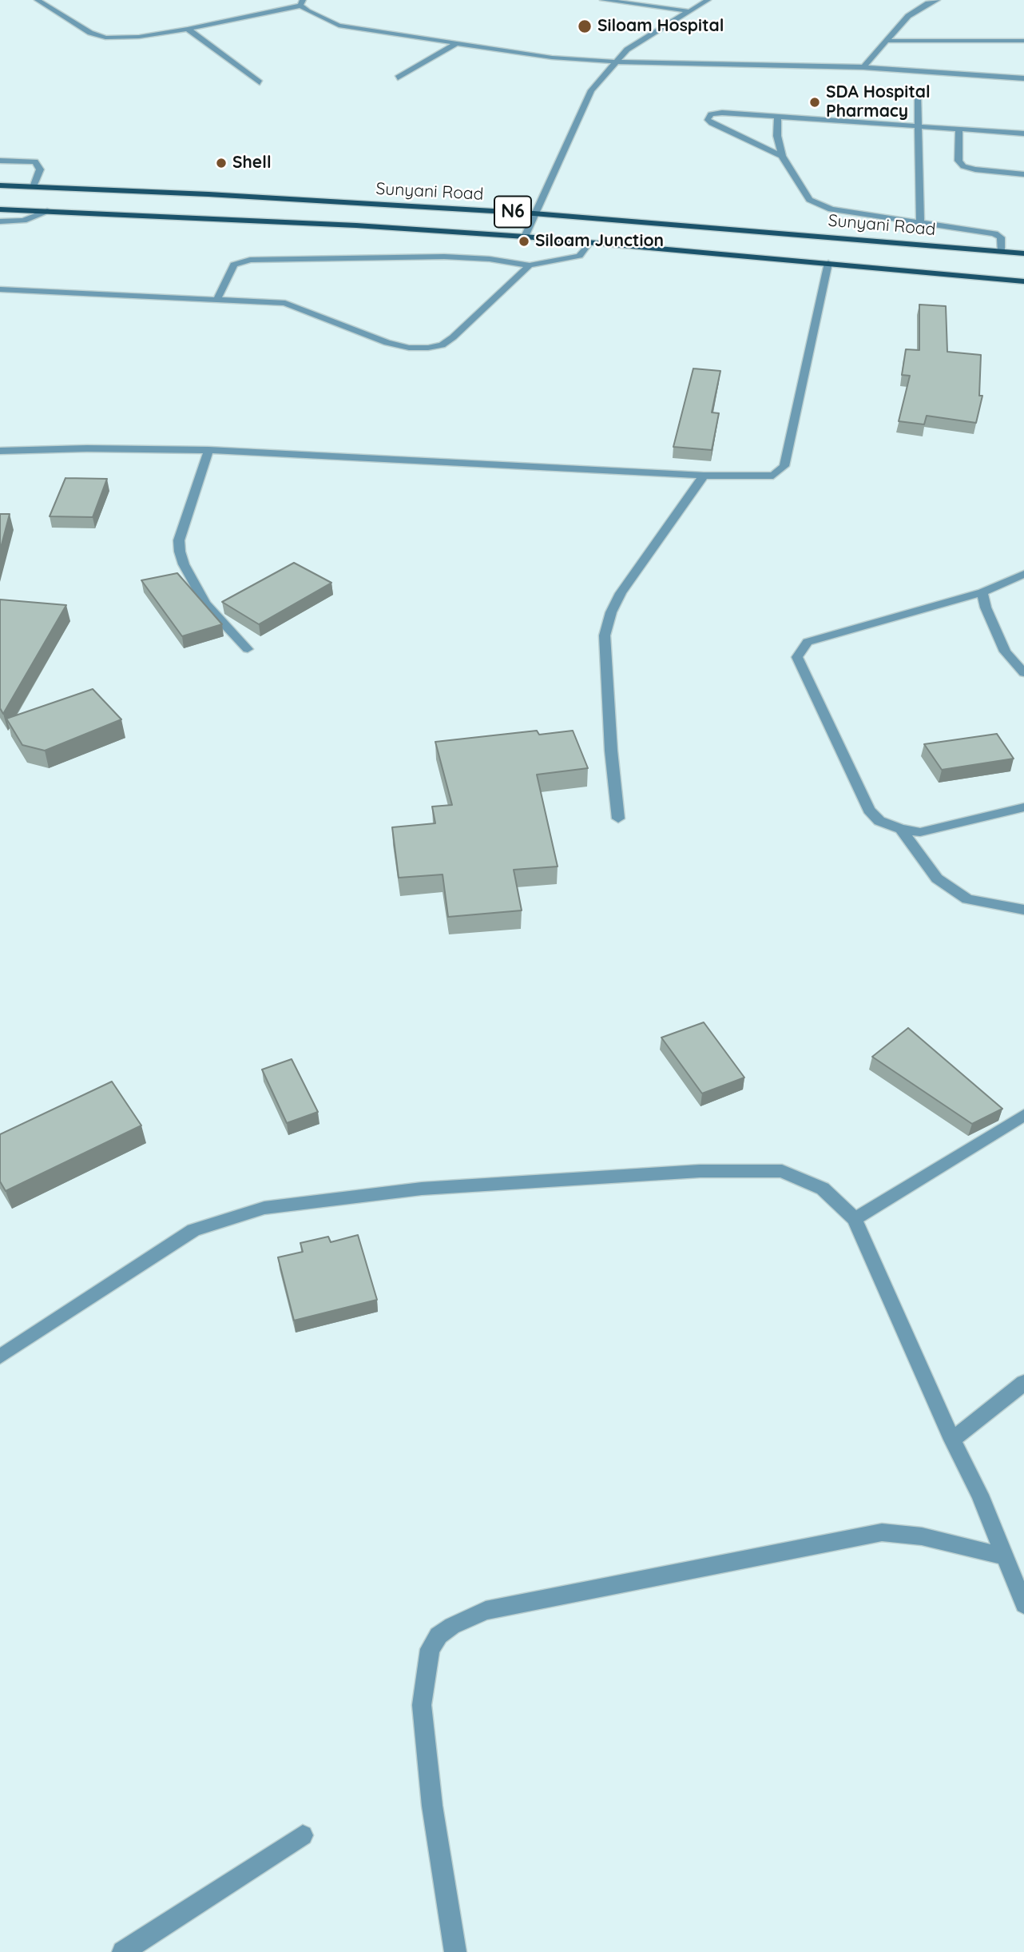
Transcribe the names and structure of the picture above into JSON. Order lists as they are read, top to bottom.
{
  "streets": {
    "main road": ["Sunyani Road", "N6"]
  },
  "places": [
    "Siloam Hospital",
    "SDA Hospital Pharmacy",
    "Shell",
    "Siloam Junction"
  ]
}
